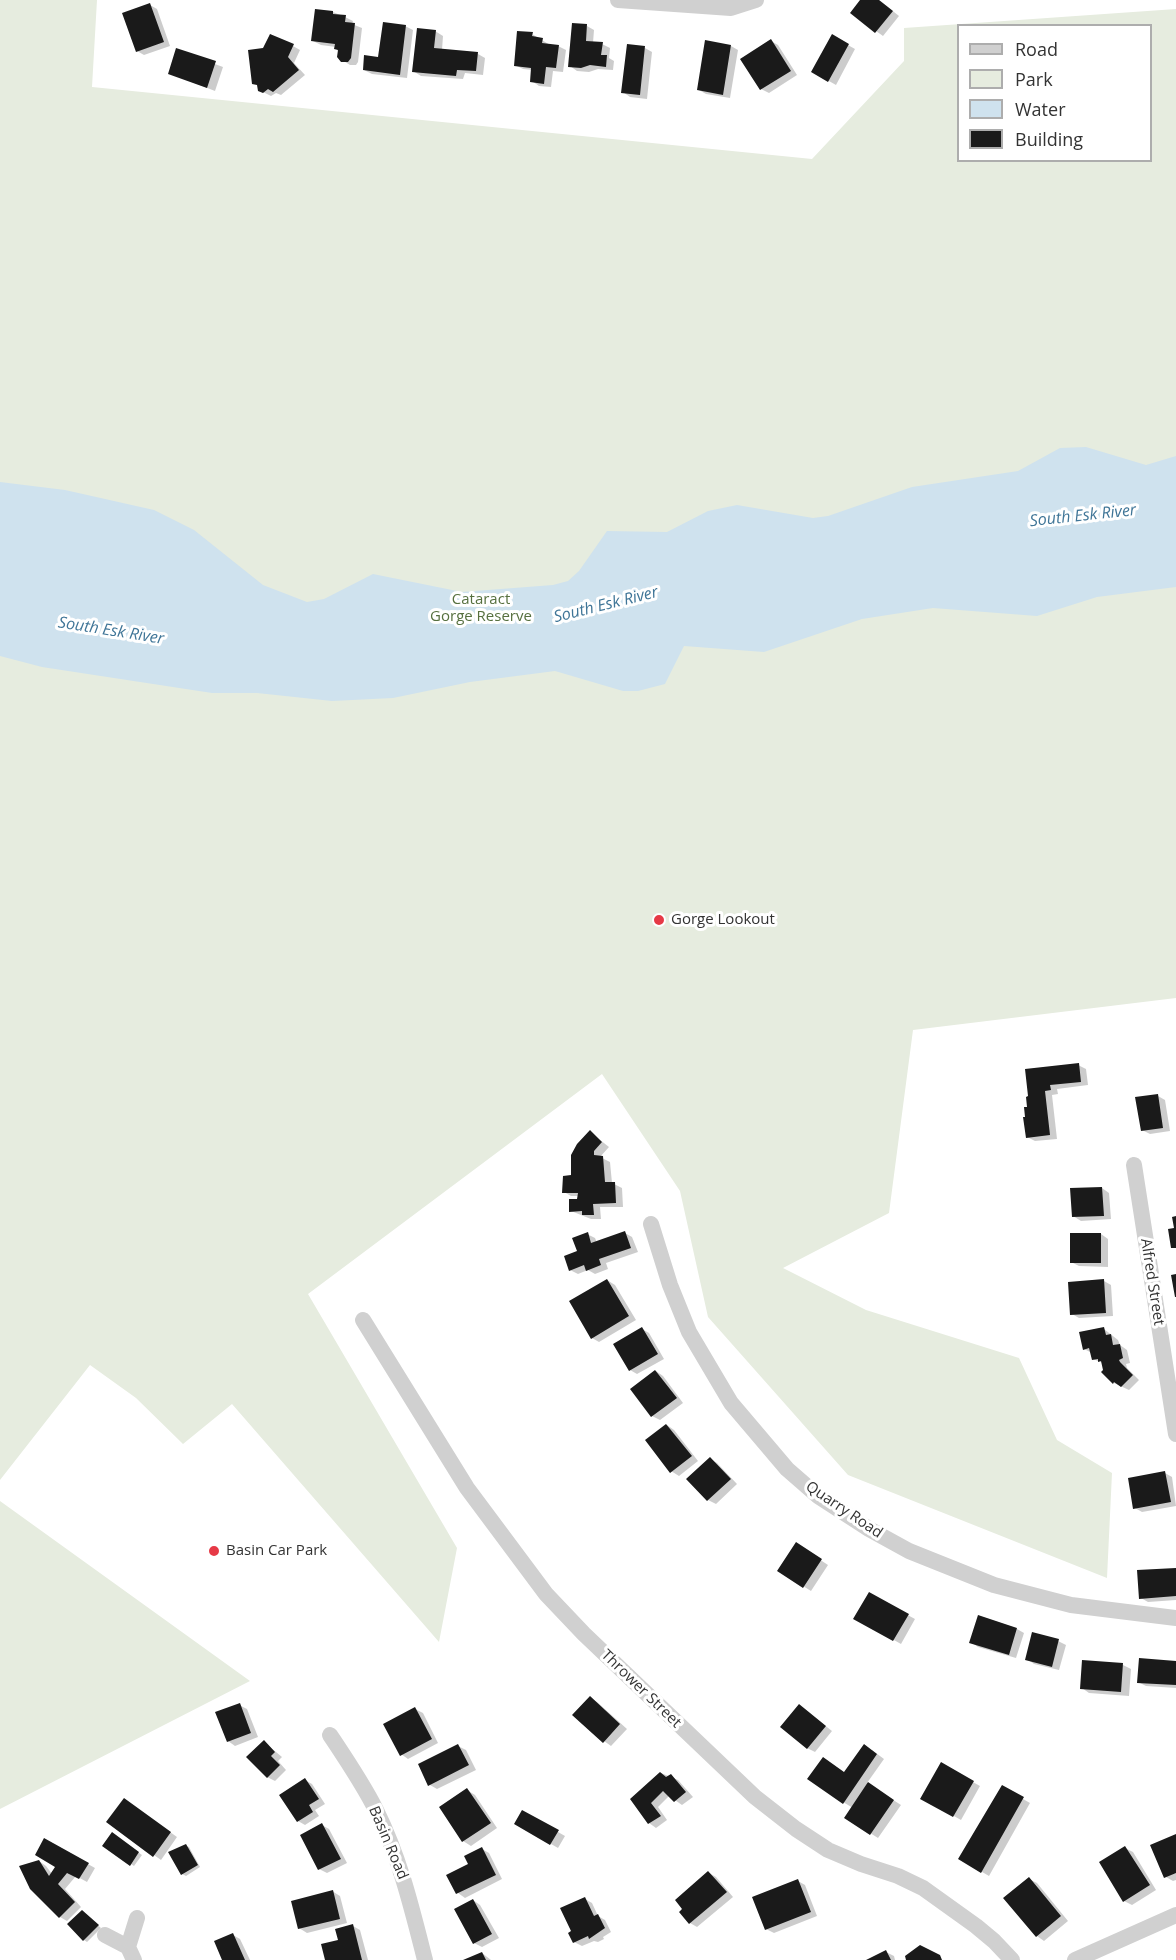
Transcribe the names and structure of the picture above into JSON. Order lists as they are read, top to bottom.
{
  "streets": {
    "street": [
      "Alfred Street",
      "Quarry Road",
      "Thrower Street",
      "Basin Road"
    ]
  },
  "water": ["South Esk River"],
  "parks": ["Cataract Gorge Reserve"],
  "places": ["Gorge Lookout", "Basin Car Park"],
  "legend": [
    "Road",
    "Park",
    "Water",
    "Building"
  ]
}
